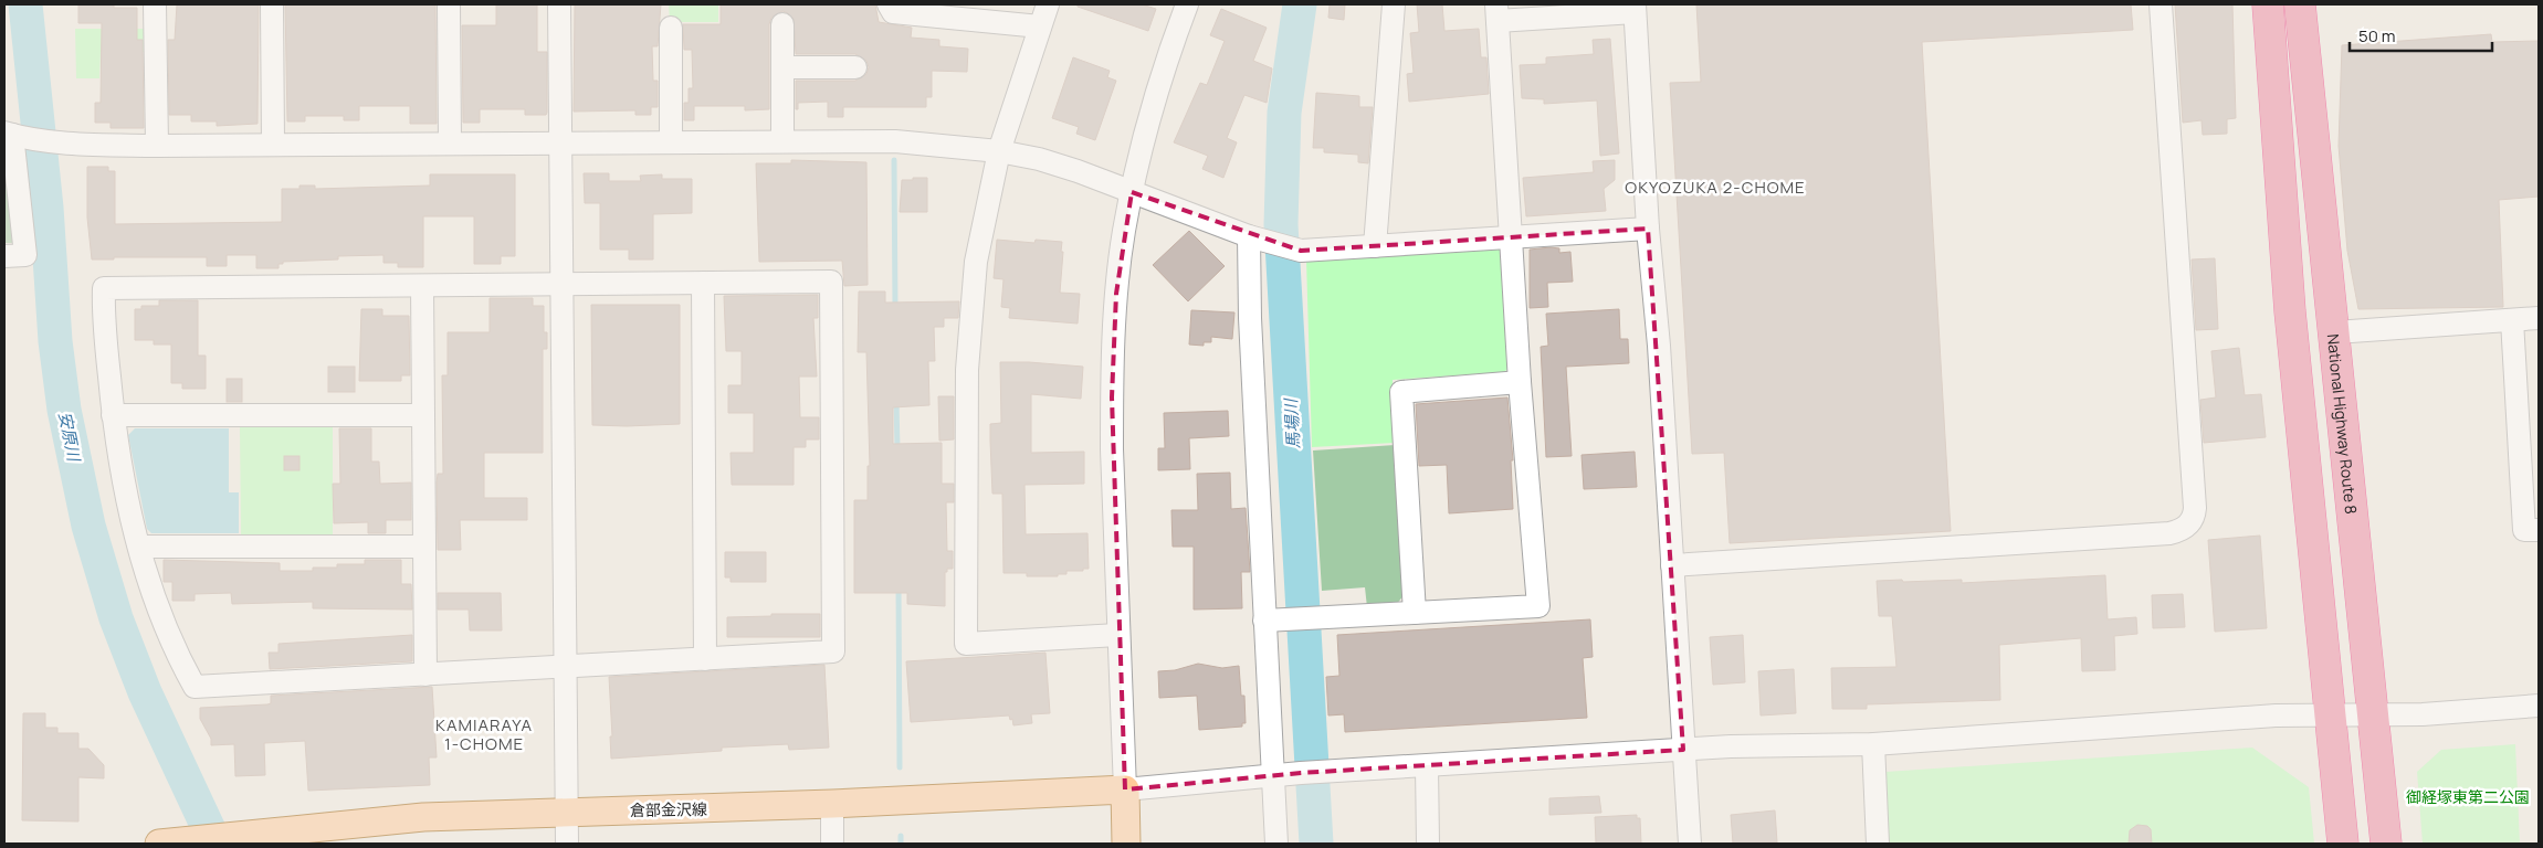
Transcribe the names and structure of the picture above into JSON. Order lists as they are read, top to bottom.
{
  "streets": {
    "highway": ["National Highway Route 8"],
    "main road": ["倉部金沢線"]
  },
  "districts": ["OKYOZUKA 2-CHOME", "KAMIARAYA 1-CHOME"],
  "water": ["馬場川", "安原川"],
  "parks": ["御経塚東第二公園"],
  "scale_bar": "50 m"
}
